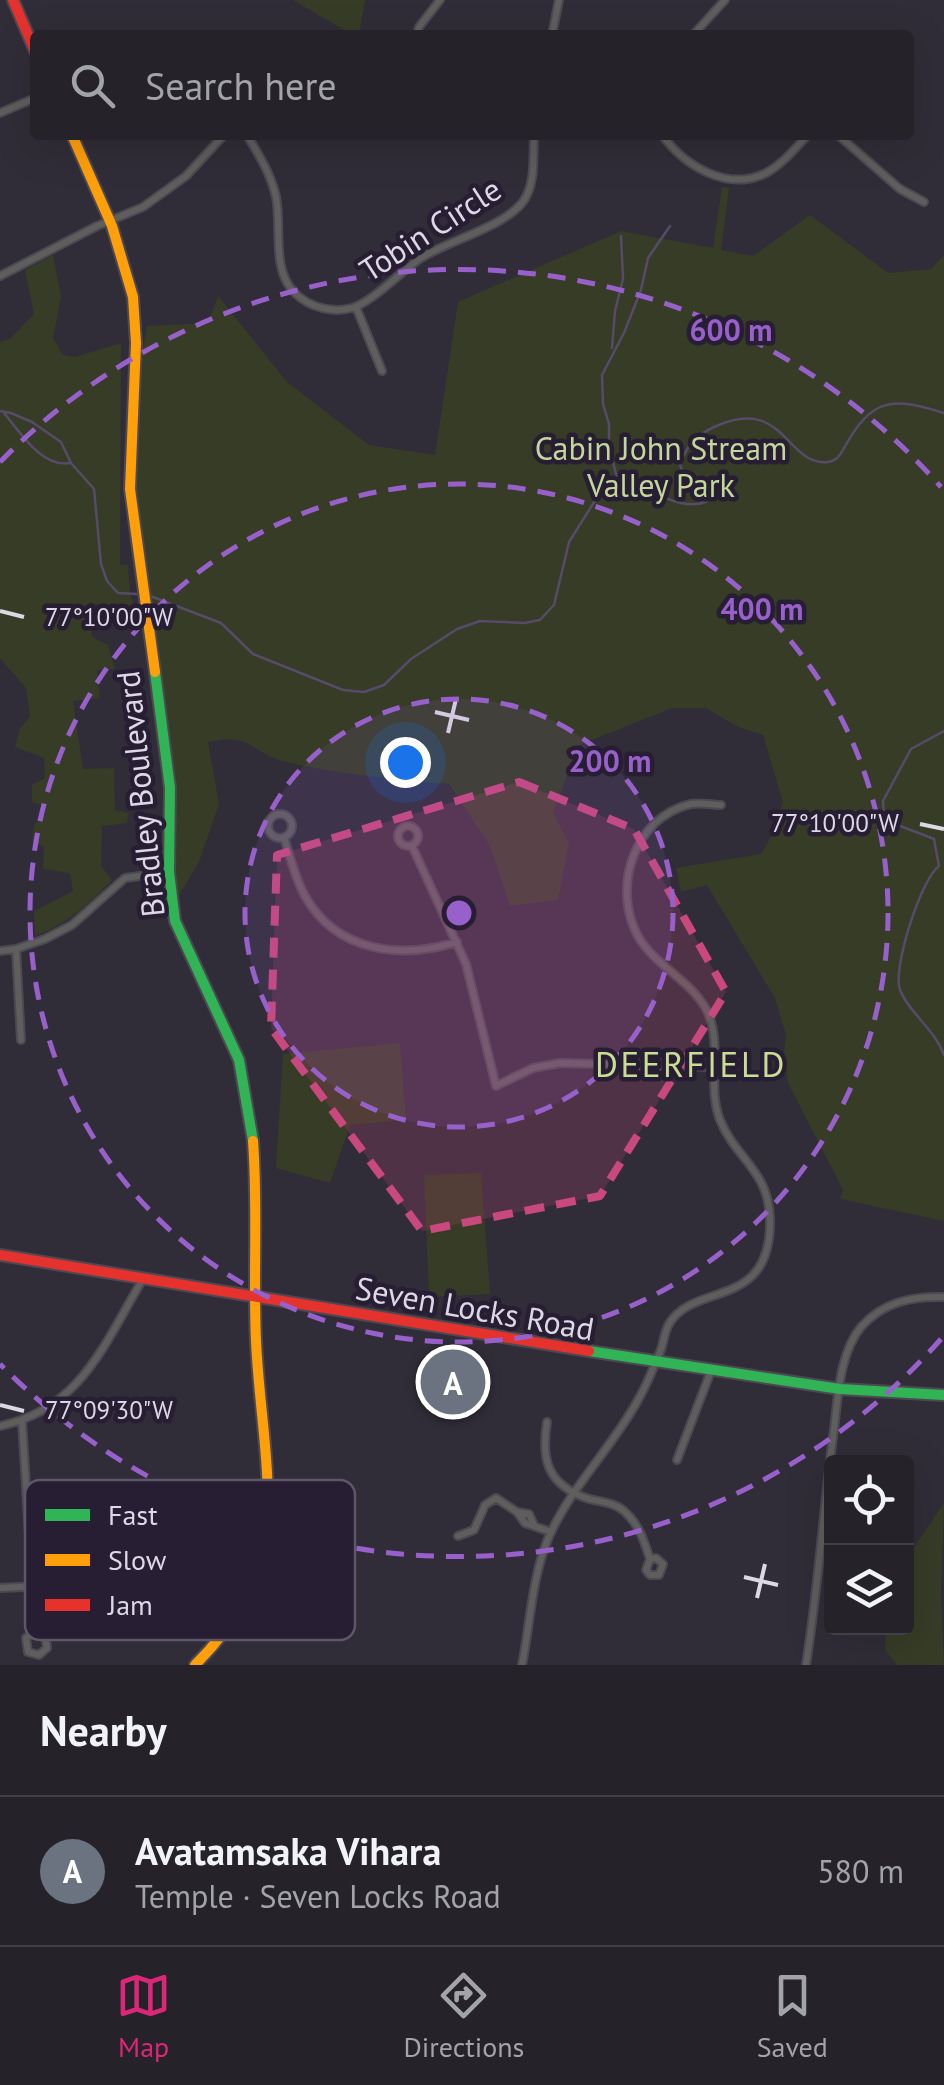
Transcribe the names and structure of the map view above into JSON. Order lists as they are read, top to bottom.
{
  "streets": {
    "main road": ["Bradley Boulevard", "Seven Locks Road"],
    "street": ["Tobin Circle"]
  },
  "crossings": [
    ["Bradley Boulevard", "Seven Locks Road"]
  ],
  "districts": ["DEERFIELD"],
  "parks": ["Cabin John Stream Valley Park"],
  "legend": ["Fast", "Slow", "Jam"],
  "page": {
    "search": "Search here",
    "pins": "A",
    "heading": "Nearby",
    "list": [
      {
        "mark": "A",
        "name": "Avatamsaka Vihara",
        "note": "Temple · Seven Locks Road",
        "value": "580 m"
      }
    ],
    "nav": ["Map", "Directions", "Saved"]
  },
  "coordinates": ["77°10'00\"W", "77°09'30\"W"],
  "rings": ["600 m", "400 m", "200 m"]
}
